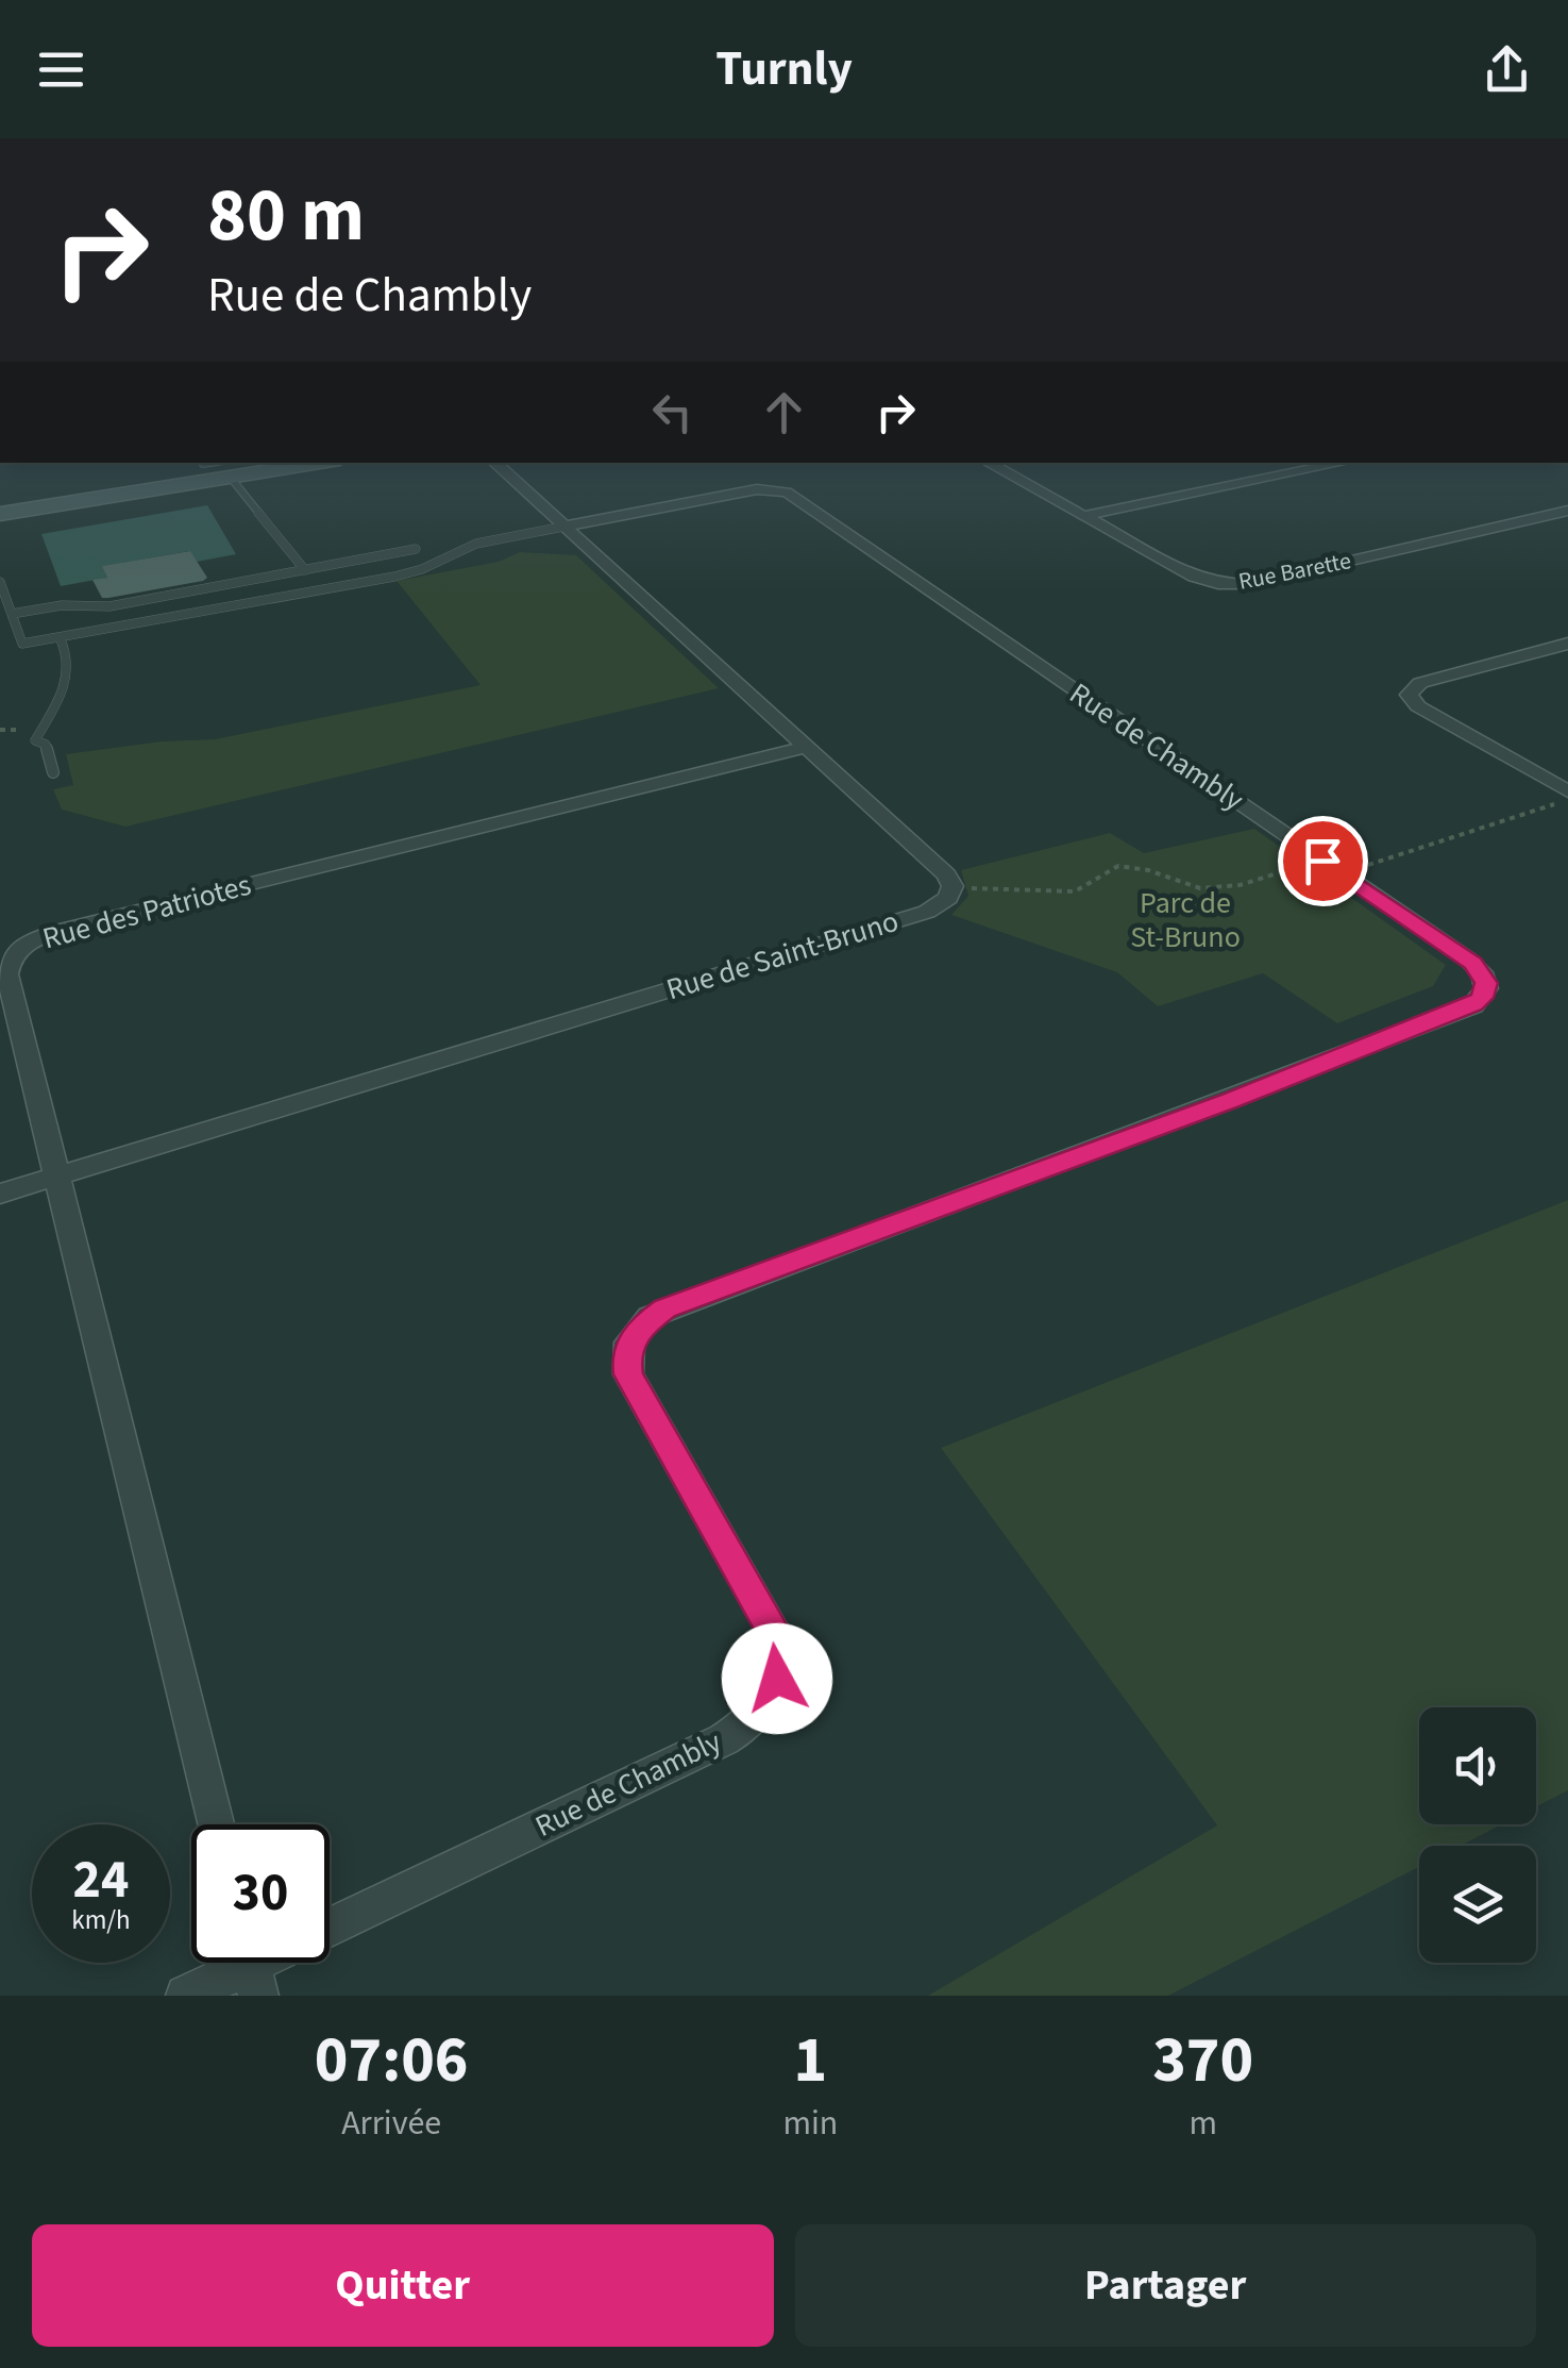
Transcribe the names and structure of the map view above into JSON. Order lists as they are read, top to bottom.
{
  "streets": {
    "street": [
      "Rue Barette",
      "Rue de Chambly",
      "Rue des Patriotes",
      "Rue de Saint-Bruno"
    ]
  },
  "crossings": [
    ["Rue des Patriotes", "Rue de Saint-Bruno"]
  ],
  "parks": ["Parc de St-Bruno"],
  "page": {
    "header": "Turnly",
    "turn": ["80 m", "Rue de Chambly"],
    "speed": "24 km/h",
    "limit": "30",
    "eta": [
      "07:06",
      "Arrivée",
      "1",
      "min",
      "370",
      "m"
    ],
    "buttons": ["Quitter", "Partager"]
  }
}
